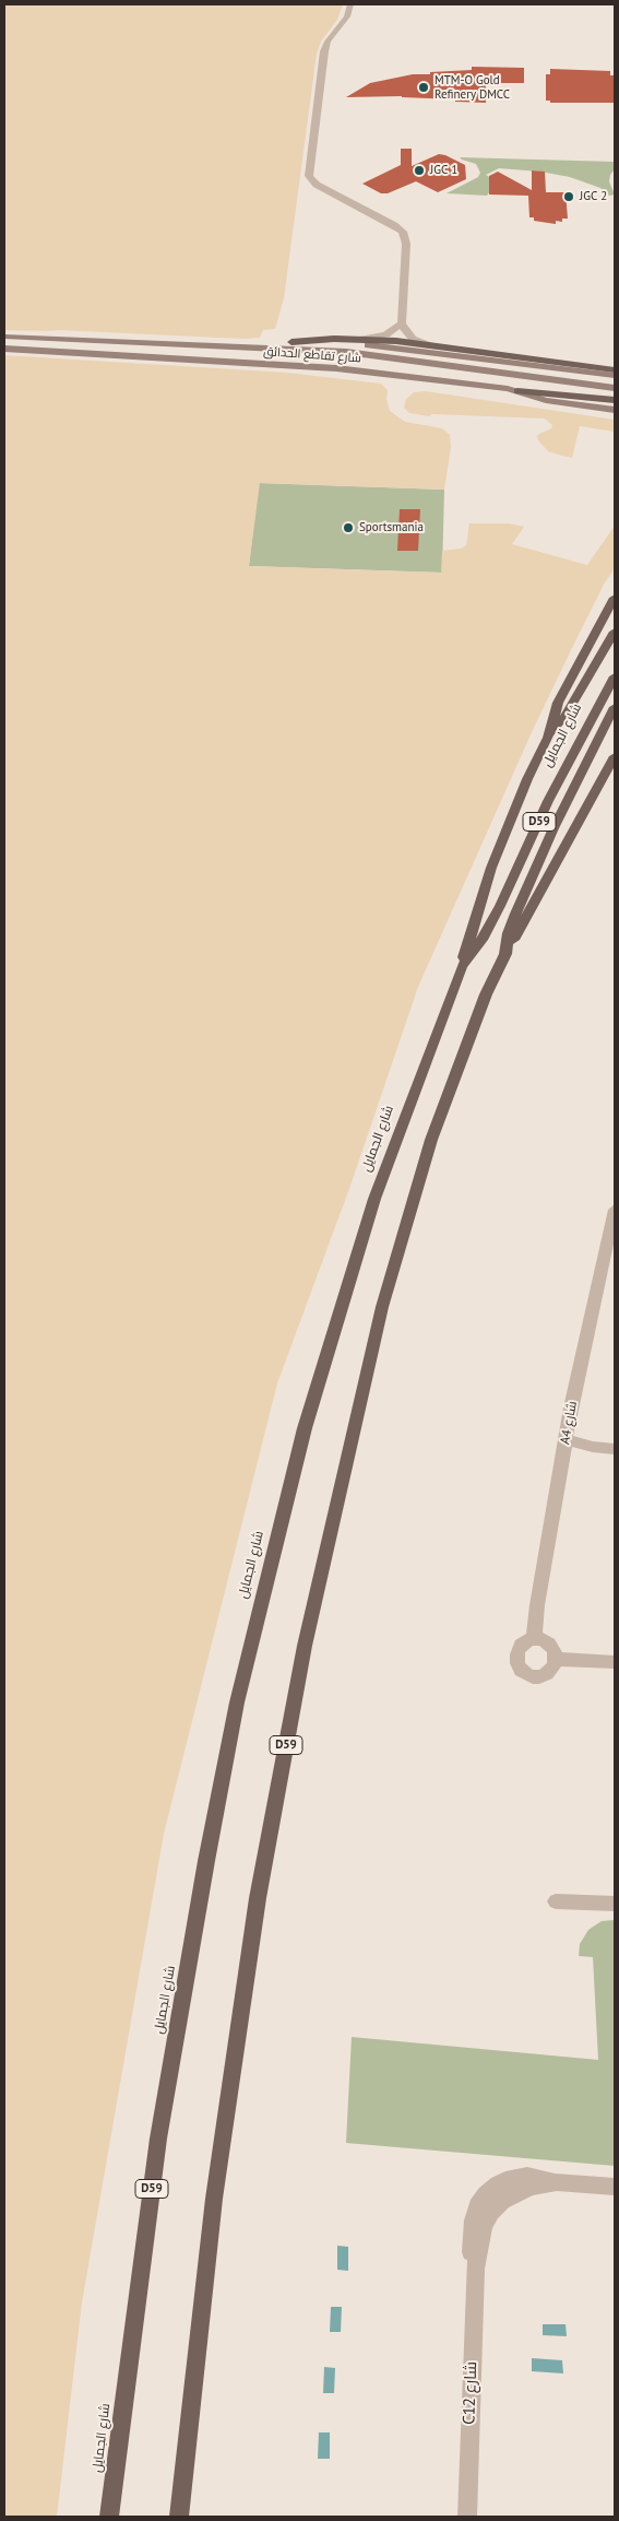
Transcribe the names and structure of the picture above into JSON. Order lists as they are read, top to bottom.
{
  "streets": {
    "main road": ["شارع تقاطع الحدائق", "شارع الجمايل", "D59"],
    "street": ["A4 شارع", "C12 شارع"]
  },
  "places": [
    "MTM-O Gold Refinery DMCC",
    "JGC 1",
    "JGC 2",
    "Sportsmania"
  ]
}
